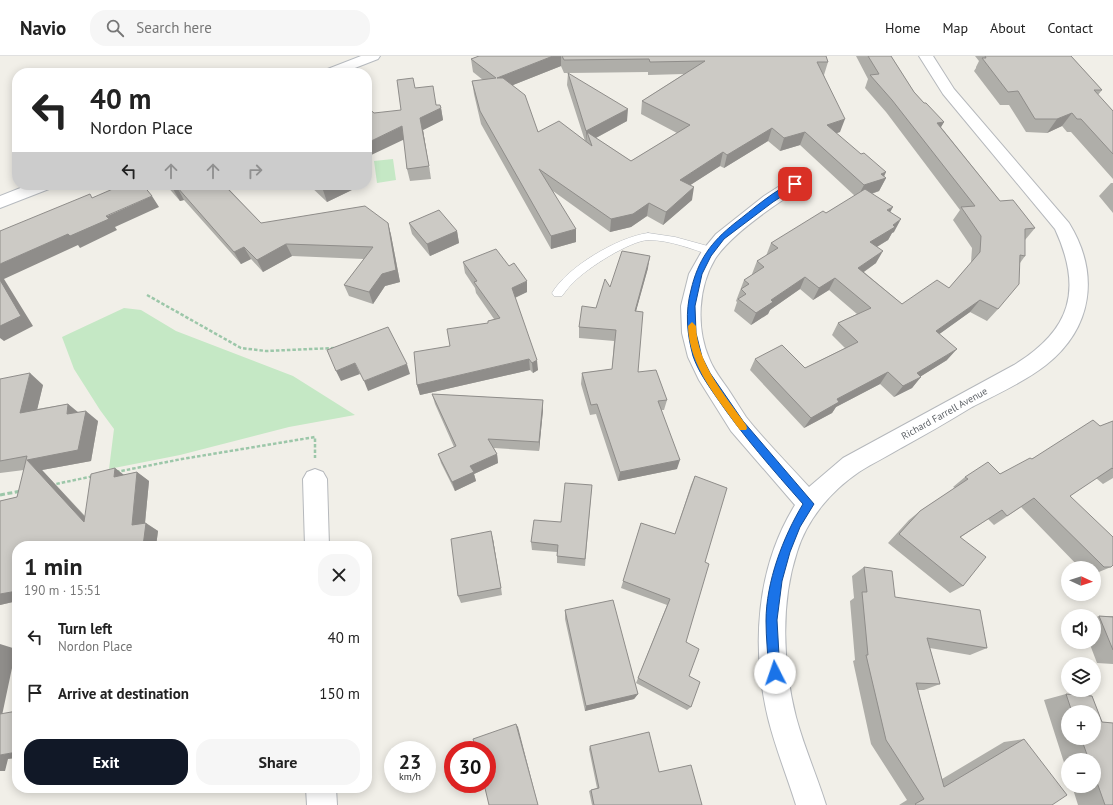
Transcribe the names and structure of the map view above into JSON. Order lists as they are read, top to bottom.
{
  "streets": {
    "street": ["Richard Farrell Avenue"]
  },
  "north": "right",
  "page": {
    "header": "Navio",
    "search": "Search here",
    "nav": [
      "Home",
      "Map",
      "About",
      "Contact"
    ],
    "turn": ["40 m", "Nordon Place"],
    "heading": ["1 min", "190 m · 15:51"],
    "map_buttons": ["+", "−"],
    "list": [
      {
        "name": "Turn left",
        "note": "Nordon Place",
        "value": "40 m"
      },
      {
        "name": "Arrive at destination",
        "value": "150 m"
      }
    ],
    "buttons": ["Exit", "Share"],
    "speed": "23 km/h",
    "limit": "30"
  }
}
